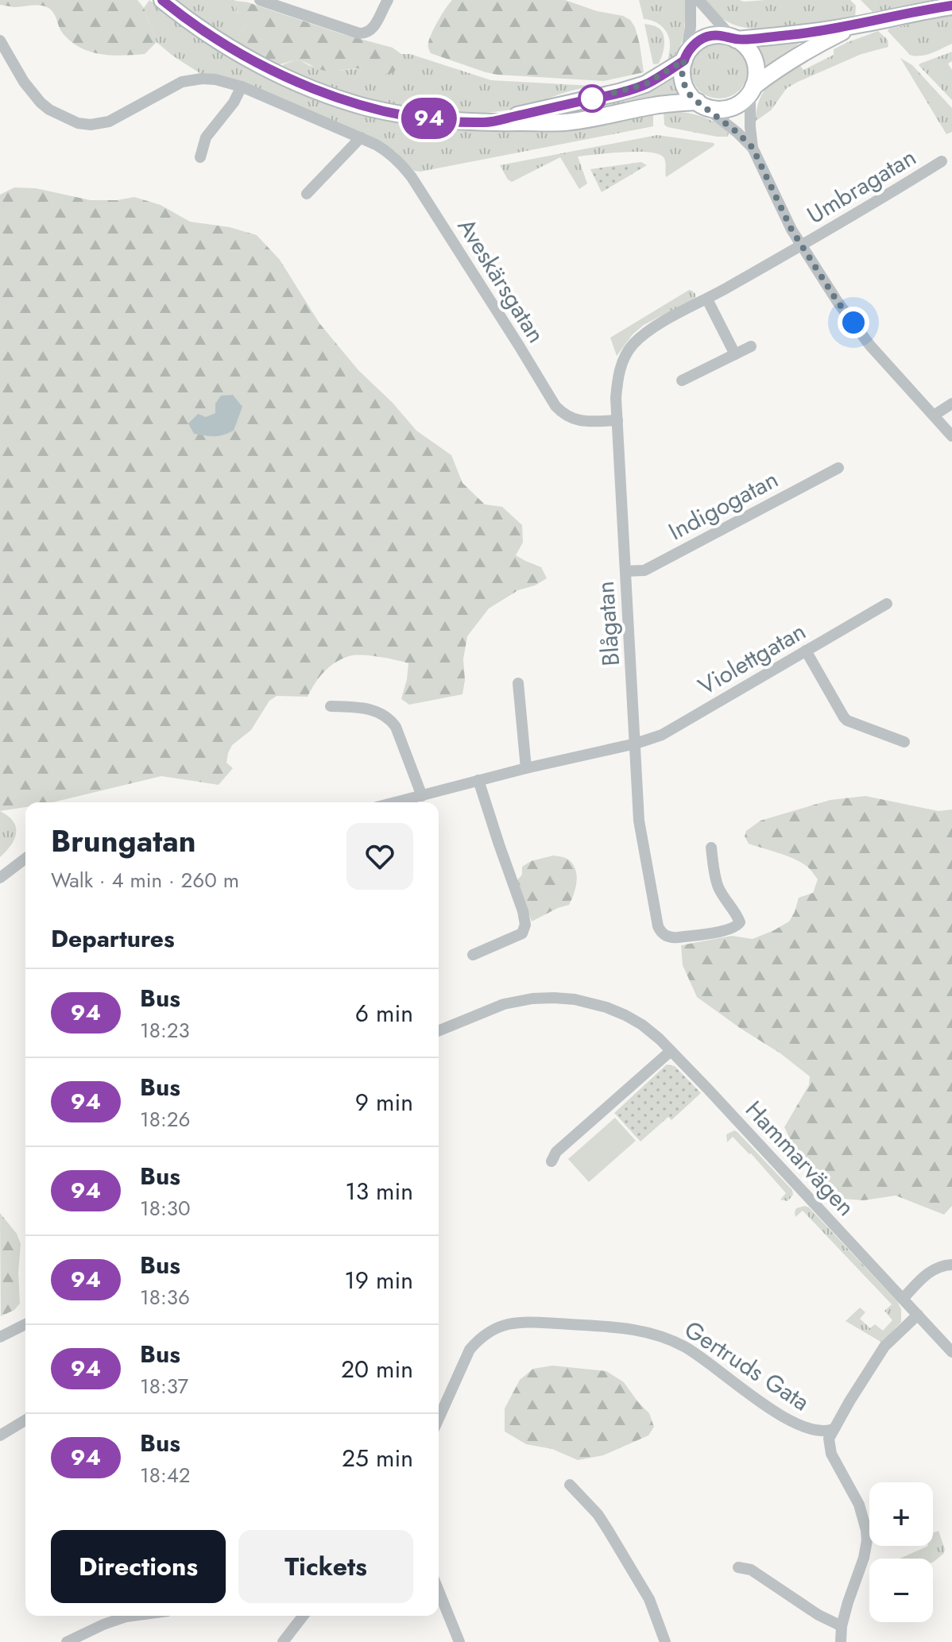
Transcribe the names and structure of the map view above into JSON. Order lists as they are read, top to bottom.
{
  "streets": {
    "street": [
      "Umbragatan",
      "Aveskärsgatan",
      "Indigogatan",
      "Blågatan",
      "Violettgatan",
      "Hammarvägen",
      "Gertruds Gata"
    ]
  },
  "crossings": [
    ["Umbragatan", "Blågatan"],
    ["Aveskärsgatan", "Blågatan"],
    ["Indigogatan", "Blågatan"],
    ["Blågatan", "Violettgatan"]
  ],
  "lines": ["bus line 94"],
  "page": {
    "on_map": "94",
    "heading": [
      ["Brungatan", "Walk · 4 min · 260 m"],
      "Departures"
    ],
    "list": [
      {
        "mark": "94",
        "name": "Bus",
        "note": "18:23",
        "value": "6 min"
      },
      {
        "mark": "94",
        "name": "Bus",
        "note": "18:26",
        "value": "9 min"
      },
      {
        "mark": "94",
        "name": "Bus",
        "note": "18:30",
        "value": "13 min"
      },
      {
        "mark": "94",
        "name": "Bus",
        "note": "18:36",
        "value": "19 min"
      },
      {
        "mark": "94",
        "name": "Bus",
        "note": "18:37",
        "value": "20 min"
      },
      {
        "mark": "94",
        "name": "Bus",
        "note": "18:42",
        "value": "25 min"
      }
    ],
    "map_buttons": ["+", "−"],
    "buttons": ["Directions", "Tickets"]
  }
}
